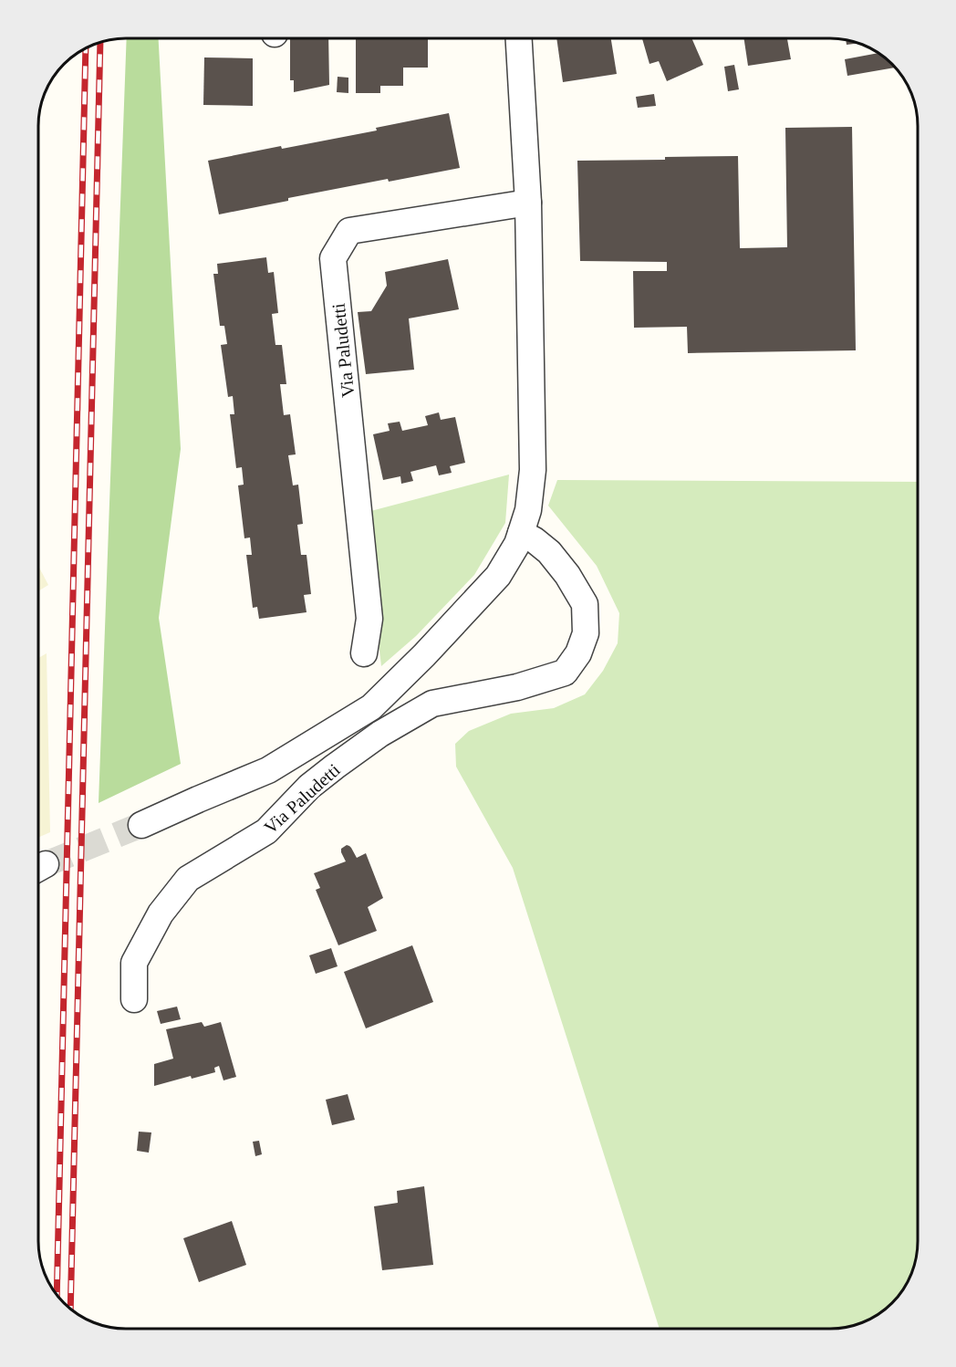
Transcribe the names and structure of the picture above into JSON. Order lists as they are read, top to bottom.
{
  "streets": {
    "street": ["Via Paludetti"]
  }
}
